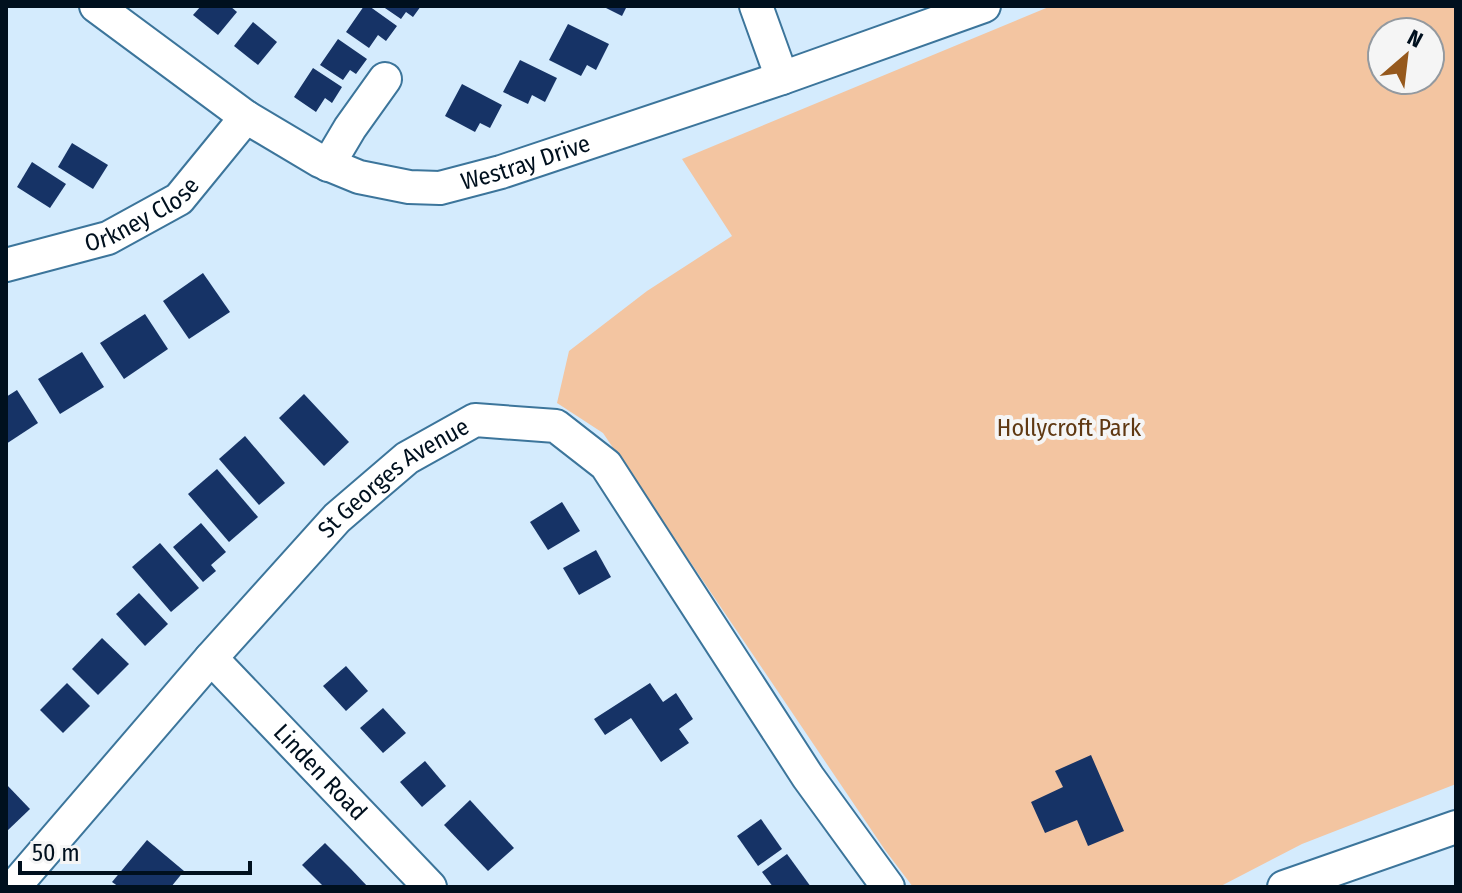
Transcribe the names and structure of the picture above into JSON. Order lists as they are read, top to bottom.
{
  "streets": {
    "street": [
      "Westray Drive",
      "Orkney Close",
      "St Georges Avenue",
      "Linden Road"
    ]
  },
  "crossings": [
    ["Westray Drive", "Orkney Close"],
    ["St Georges Avenue", "Linden Road"]
  ],
  "parks": ["Hollycroft Park"],
  "scale_bar": "50 m",
  "north": "top right"
}
